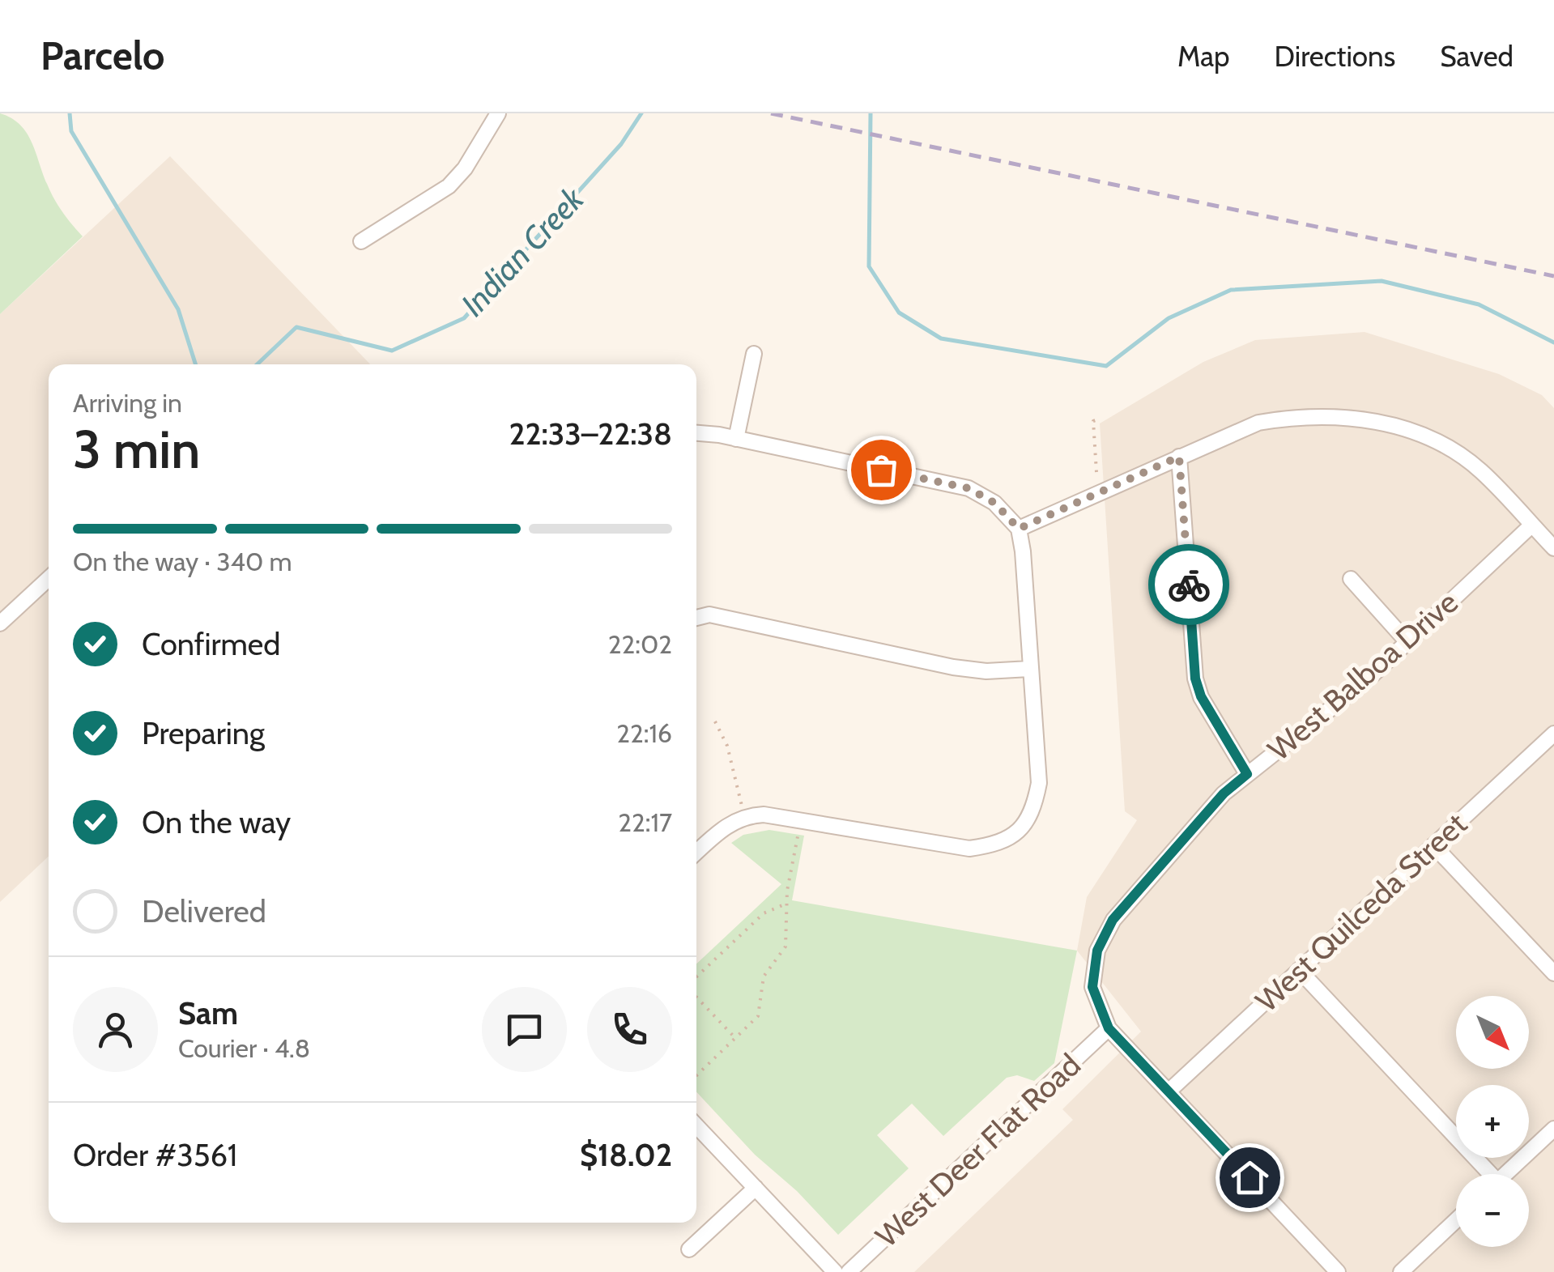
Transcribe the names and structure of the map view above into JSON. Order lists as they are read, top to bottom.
{
  "streets": {
    "street": ["West Balboa Drive", "West Quilceda Street", "West Deer Flat Road"]
  },
  "crossings": [
    ["West Balboa Drive", "West Deer Flat Road"]
  ],
  "water": ["Indian Creek"],
  "north": "bottom right",
  "page": {
    "header": "Parcelo",
    "nav": ["Map", "Directions", "Saved"],
    "heading": ["3 min", "Arriving in", "22:33–22:38"],
    "panel": [
      "Sam",
      "Courier · 4.8",
      "Order #3561",
      "$18.02"
    ],
    "bar": "On the way · 340 m",
    "list": [
      ["Confirmed", "22:02"],
      ["Preparing", "22:16"],
      ["On the way", "22:17"],
      "Delivered"
    ],
    "map_buttons": ["+", "−"]
  }
}
